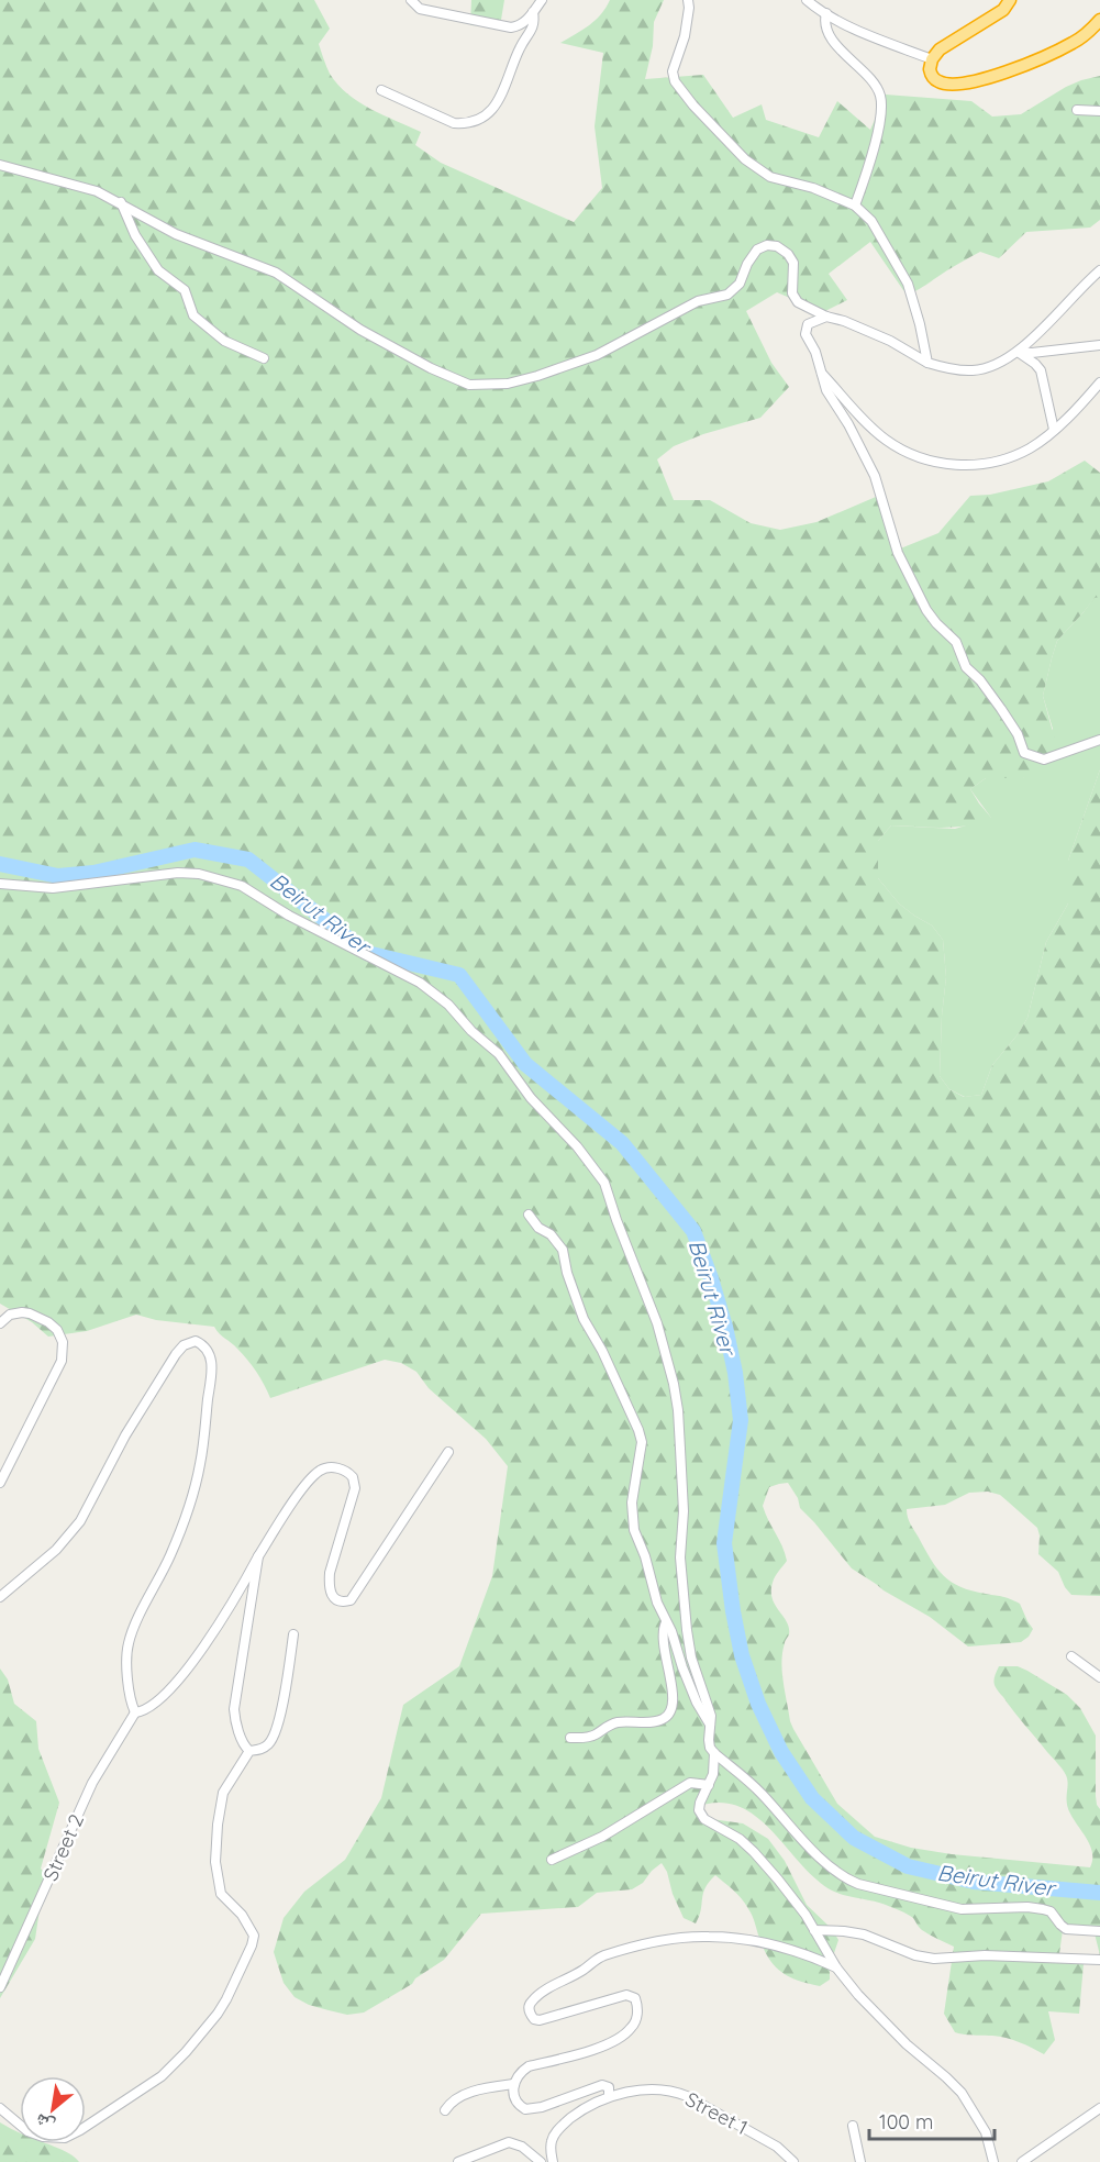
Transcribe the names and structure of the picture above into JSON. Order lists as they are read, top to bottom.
{
  "streets": {
    "street": ["Street 2", "Street 1"]
  },
  "water": ["Beirut River"],
  "scale_bar": "100 m",
  "north": "bottom left"
}
